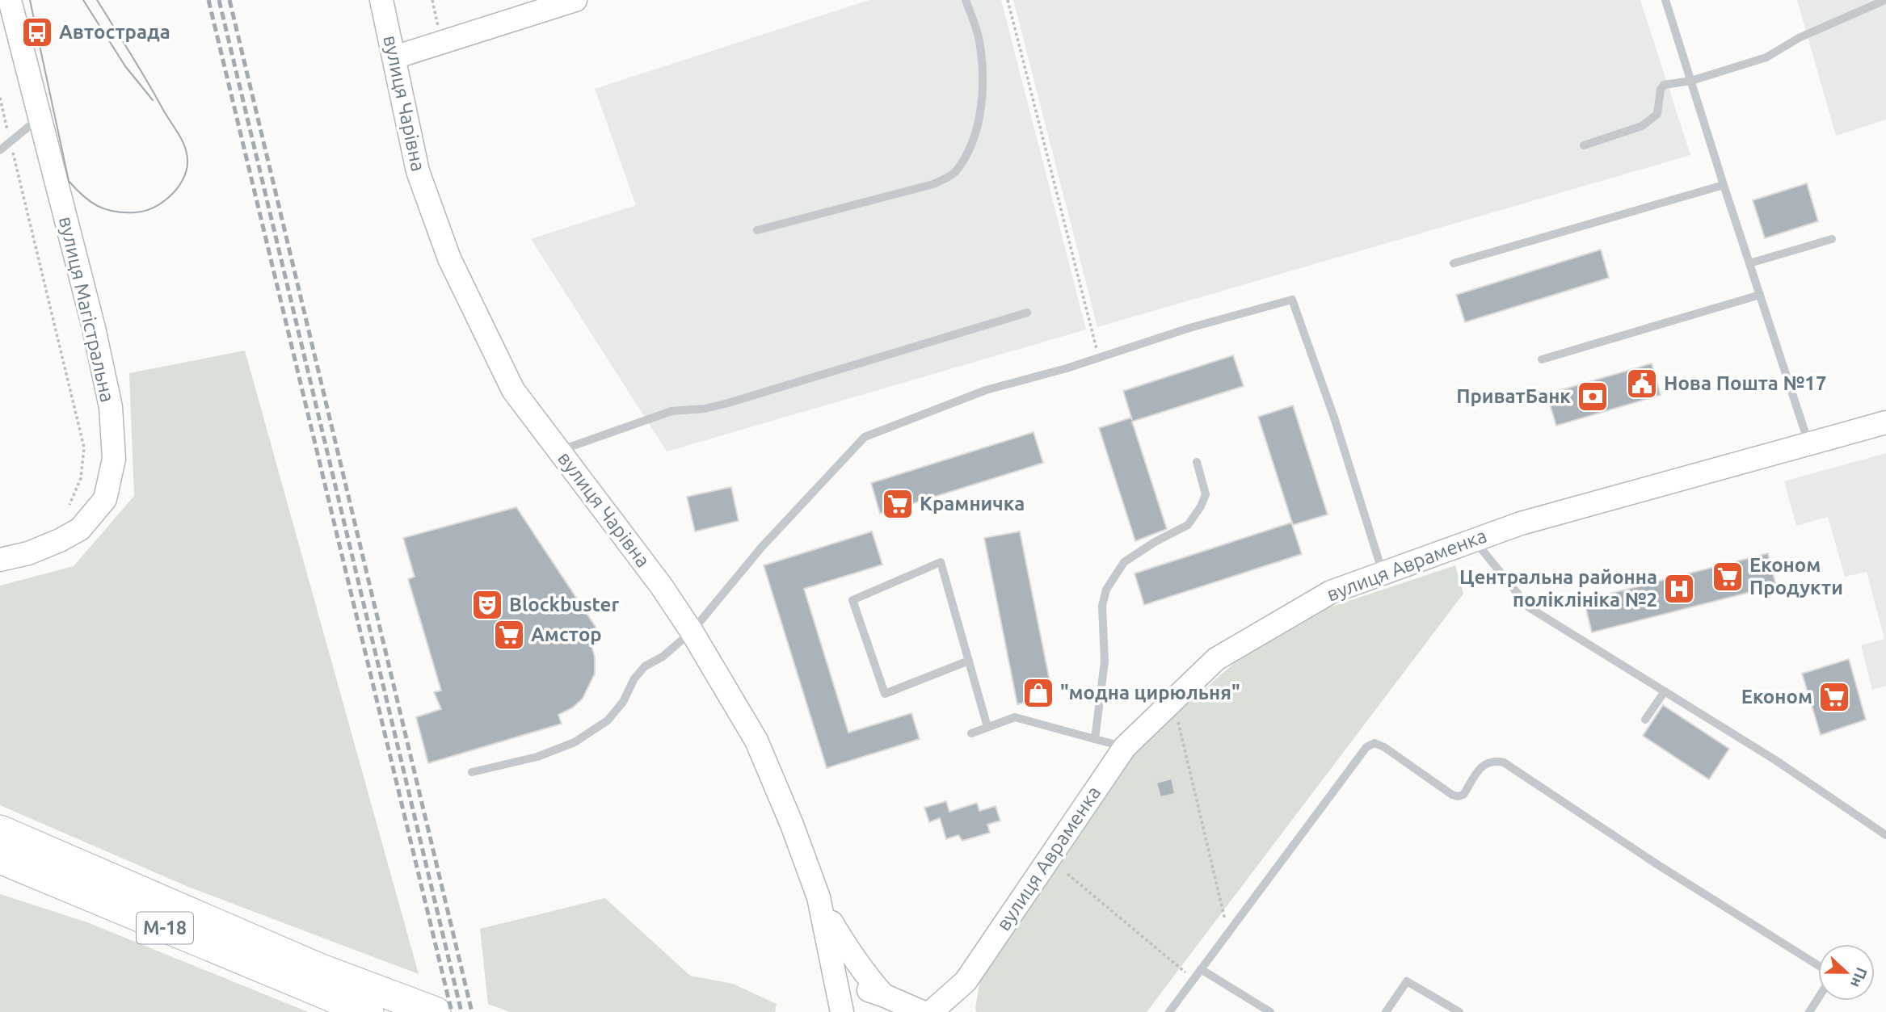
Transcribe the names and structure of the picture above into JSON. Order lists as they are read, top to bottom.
{
  "streets": {
    "highway": ["М-18"],
    "main road": ["вулиця Чарівна", "вулиця Магістральна", "вулиця Авраменка"]
  },
  "places": {
    "bus stop": ["Автострада"],
    "public building": ["Нова Пошта №17"],
    "bank": ["ПриватБанк"],
    "supermarket": [
      "Крамничка",
      "Економ Продукти",
      "Амстор",
      "Економ"
    ],
    "hospital": ["Центральна районна поліклініка №2"],
    "theatre": ["Blockbuster"],
    "shop": ["\"модна цирюльня\""]
  },
  "north": "right"
}
